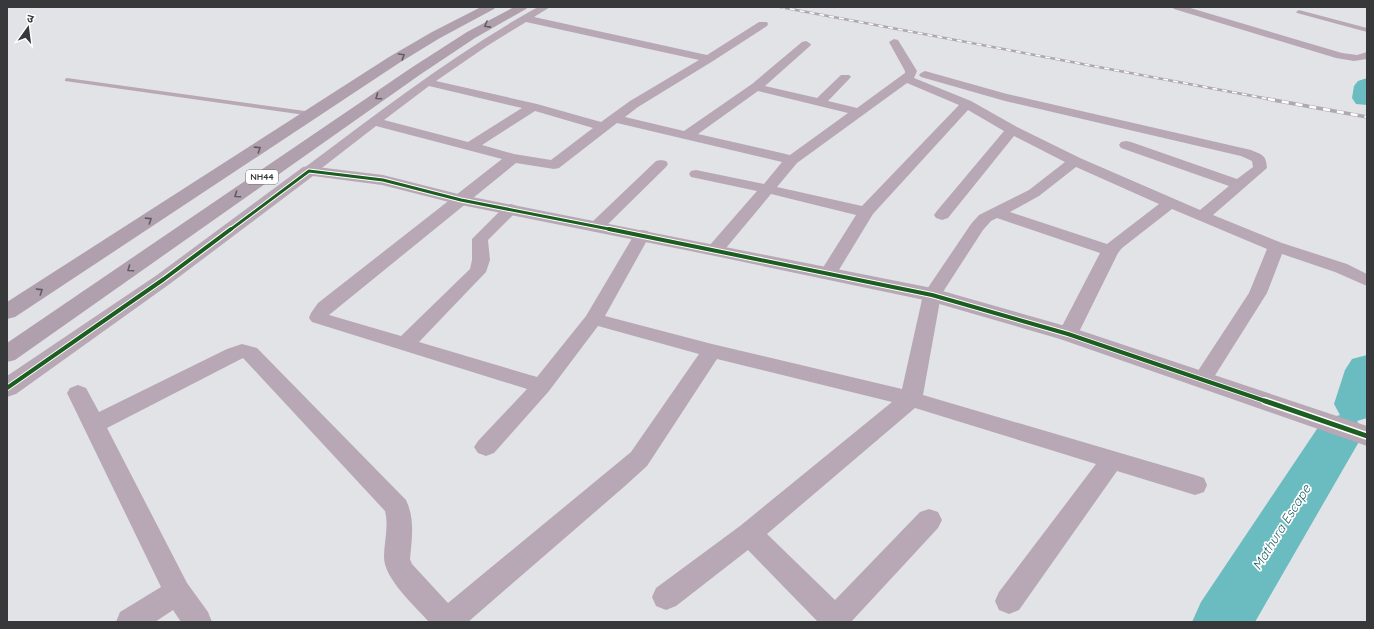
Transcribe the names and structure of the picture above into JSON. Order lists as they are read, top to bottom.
{
  "streets": {
    "highway": ["NH44"]
  },
  "water": ["Mathura Escape"],
  "north": "top"
}
